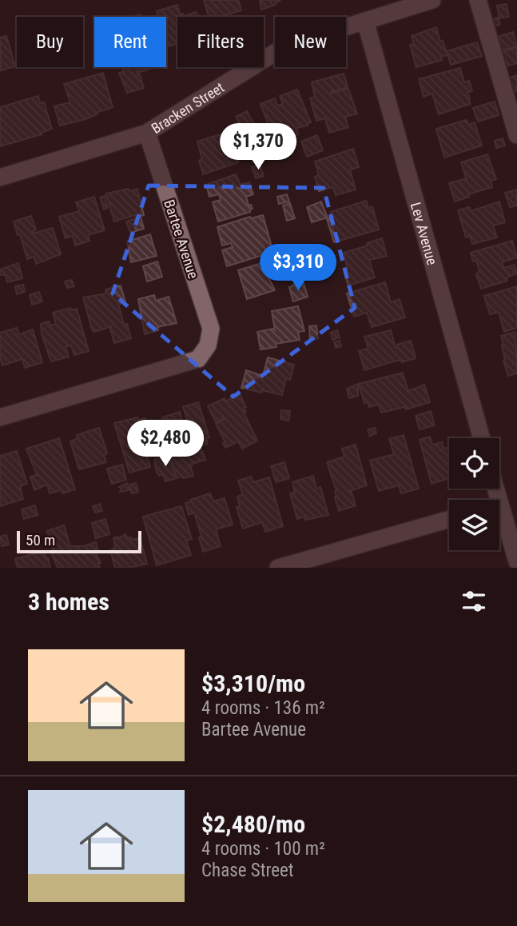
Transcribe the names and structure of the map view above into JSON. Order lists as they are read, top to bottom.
{
  "streets": {
    "street": ["Bracken Street", "Lev Avenue", "Bartee Avenue"]
  },
  "crossings": [
    ["Bracken Street", "Lev Avenue"],
    ["Bracken Street", "Bartee Avenue"]
  ],
  "scale_bar": "50 m",
  "page": {
    "chip": [
      "Buy",
      "Rent",
      "Filters",
      "New"
    ],
    "price": ["$1,370", "$3,310", "$2,480"],
    "scale": "50 m",
    "heading": "3 homes",
    "list": [
      {
        "name": "$3,310/mo",
        "note": "4 rooms · 136 m² · Bartee Avenue"
      },
      {
        "name": "$2,480/mo",
        "note": "4 rooms · 100 m² · Chase Street"
      }
    ]
  }
}
